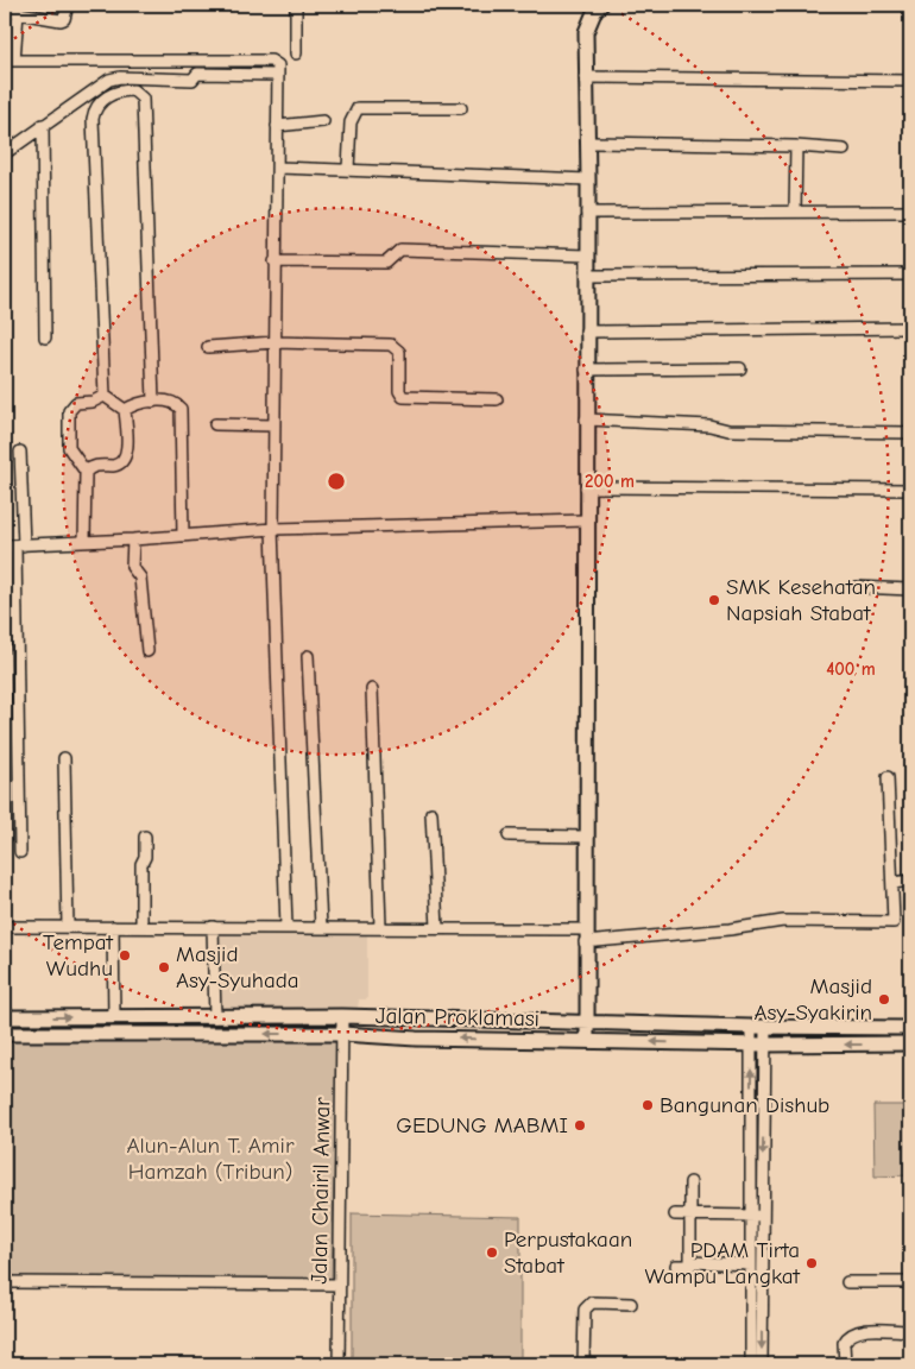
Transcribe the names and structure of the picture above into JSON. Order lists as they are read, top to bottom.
{
  "streets": {
    "street": ["Jalan Proklamasi", "Jalan Chairil Anwar"]
  },
  "crossings": [
    ["Jalan Proklamasi", "Jalan Chairil Anwar"]
  ],
  "parks": ["Alun-Alun T. Amir Hamzah (Tribun)"],
  "places": [
    "SMK Kesehatan Napsiah Stabat",
    "Tempat Wudhu",
    "Masjid Asy-Syuhada",
    "Masjid Asy-Syakirin",
    "Bangunan Dishub",
    "GEDUNG MABMI",
    "Perpustakaan Stabat",
    "PDAM Tirta Wampu Langkat"
  ],
  "rings": ["200 m", "400 m"]
}
